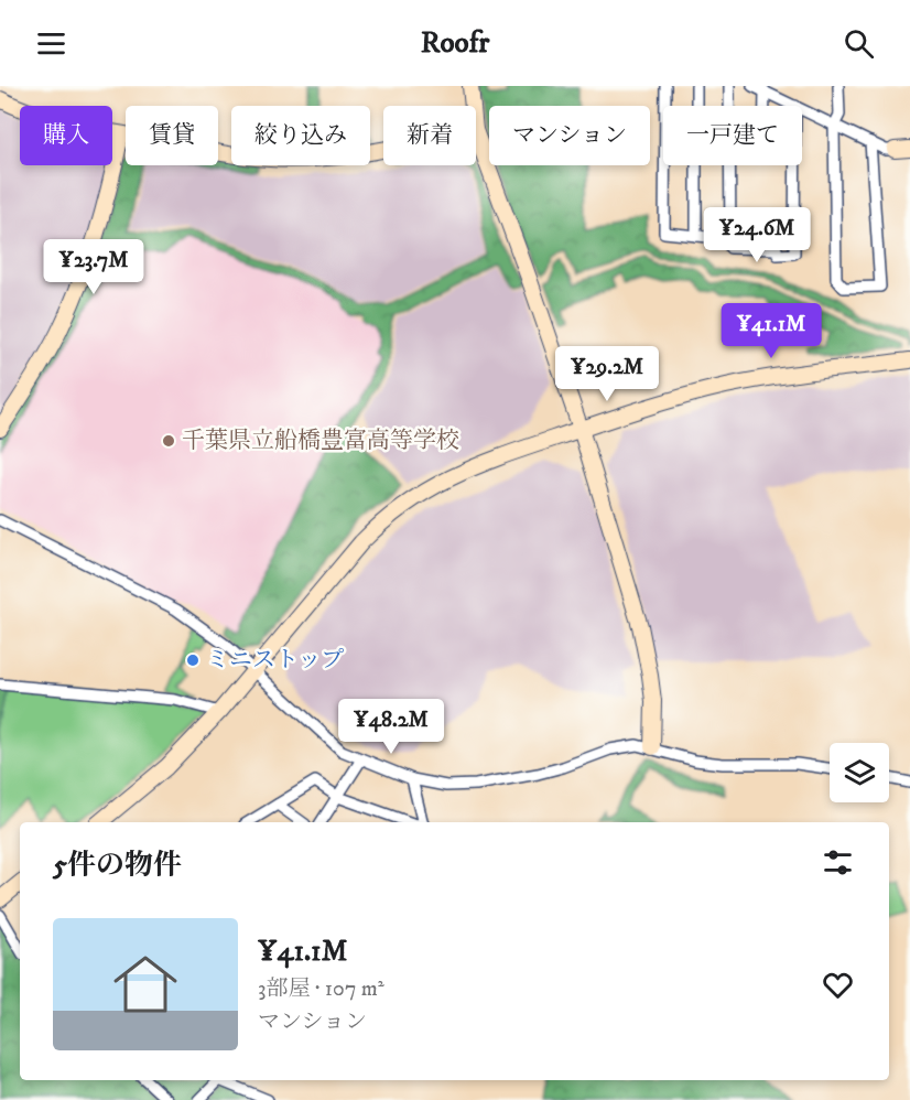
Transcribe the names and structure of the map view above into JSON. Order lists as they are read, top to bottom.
{
  "places": ["千葉県立船橋豊富高等学校", "ミニストップ"],
  "page": {
    "header": "Roofr",
    "chip": [
      "購入",
      "賃貸",
      "絞り込み",
      "新着",
      "マンション",
      "一戸建て"
    ],
    "price": [
      "¥24.6M",
      "¥23.7M",
      "¥41.1M",
      "¥29.2M",
      "¥48.2M"
    ],
    "heading": "5件の物件",
    "list": [
      {
        "name": "¥41.1M",
        "note": "3部屋 · 107 m² · マンション"
      }
    ]
  }
}
